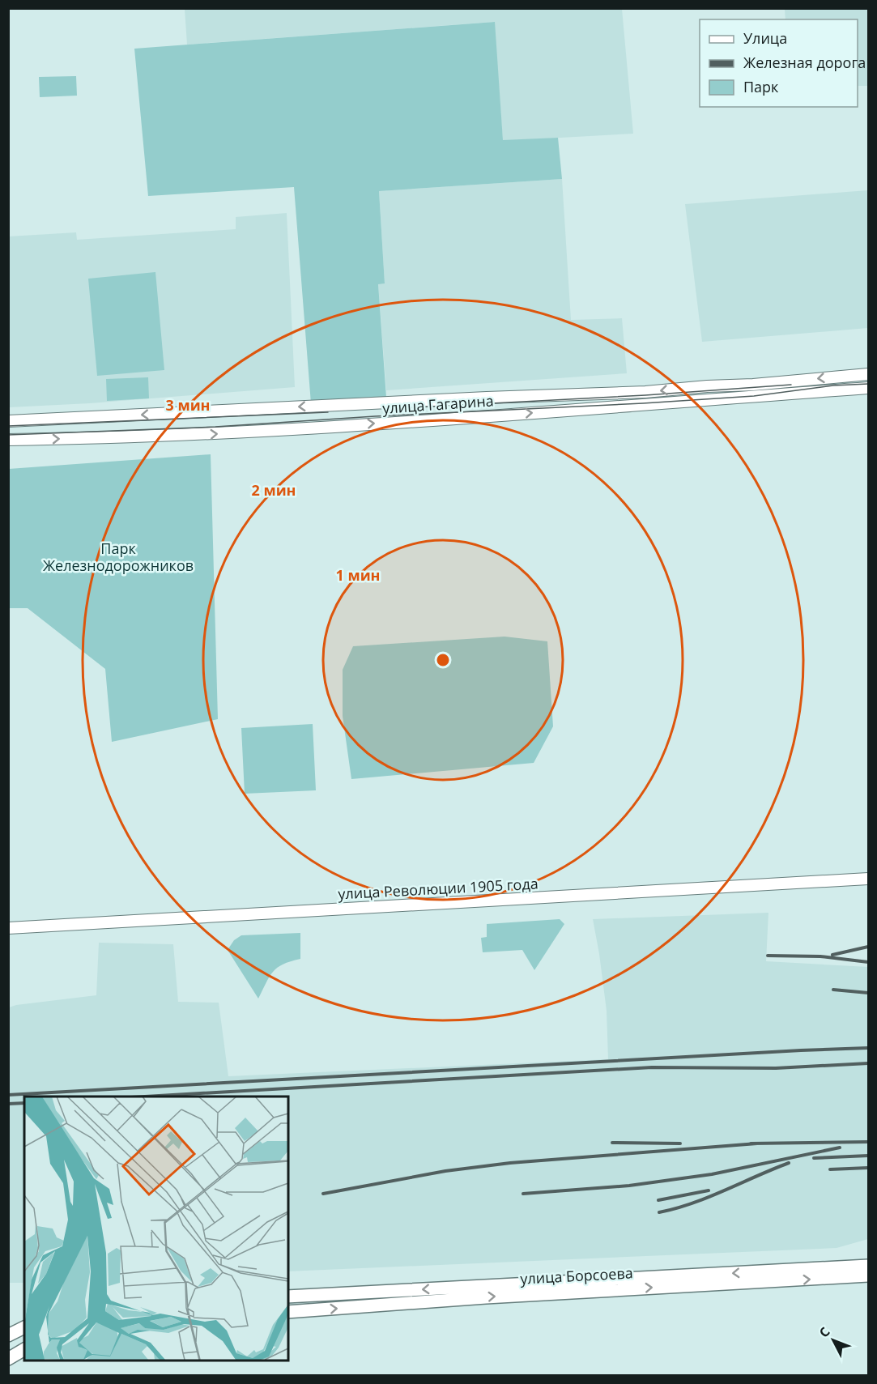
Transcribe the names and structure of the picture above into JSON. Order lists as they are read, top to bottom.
{
  "streets": {
    "main road": ["улица Борсоева"],
    "street": ["улица Гагарина", "улица Революции 1905 года"]
  },
  "parks": ["Парк Железнодорожников"],
  "legend": ["Улица", "Железная дорога", "Парк"],
  "north": "top left",
  "rings": ["3 мин", "2 мин", "1 мин"]
}
